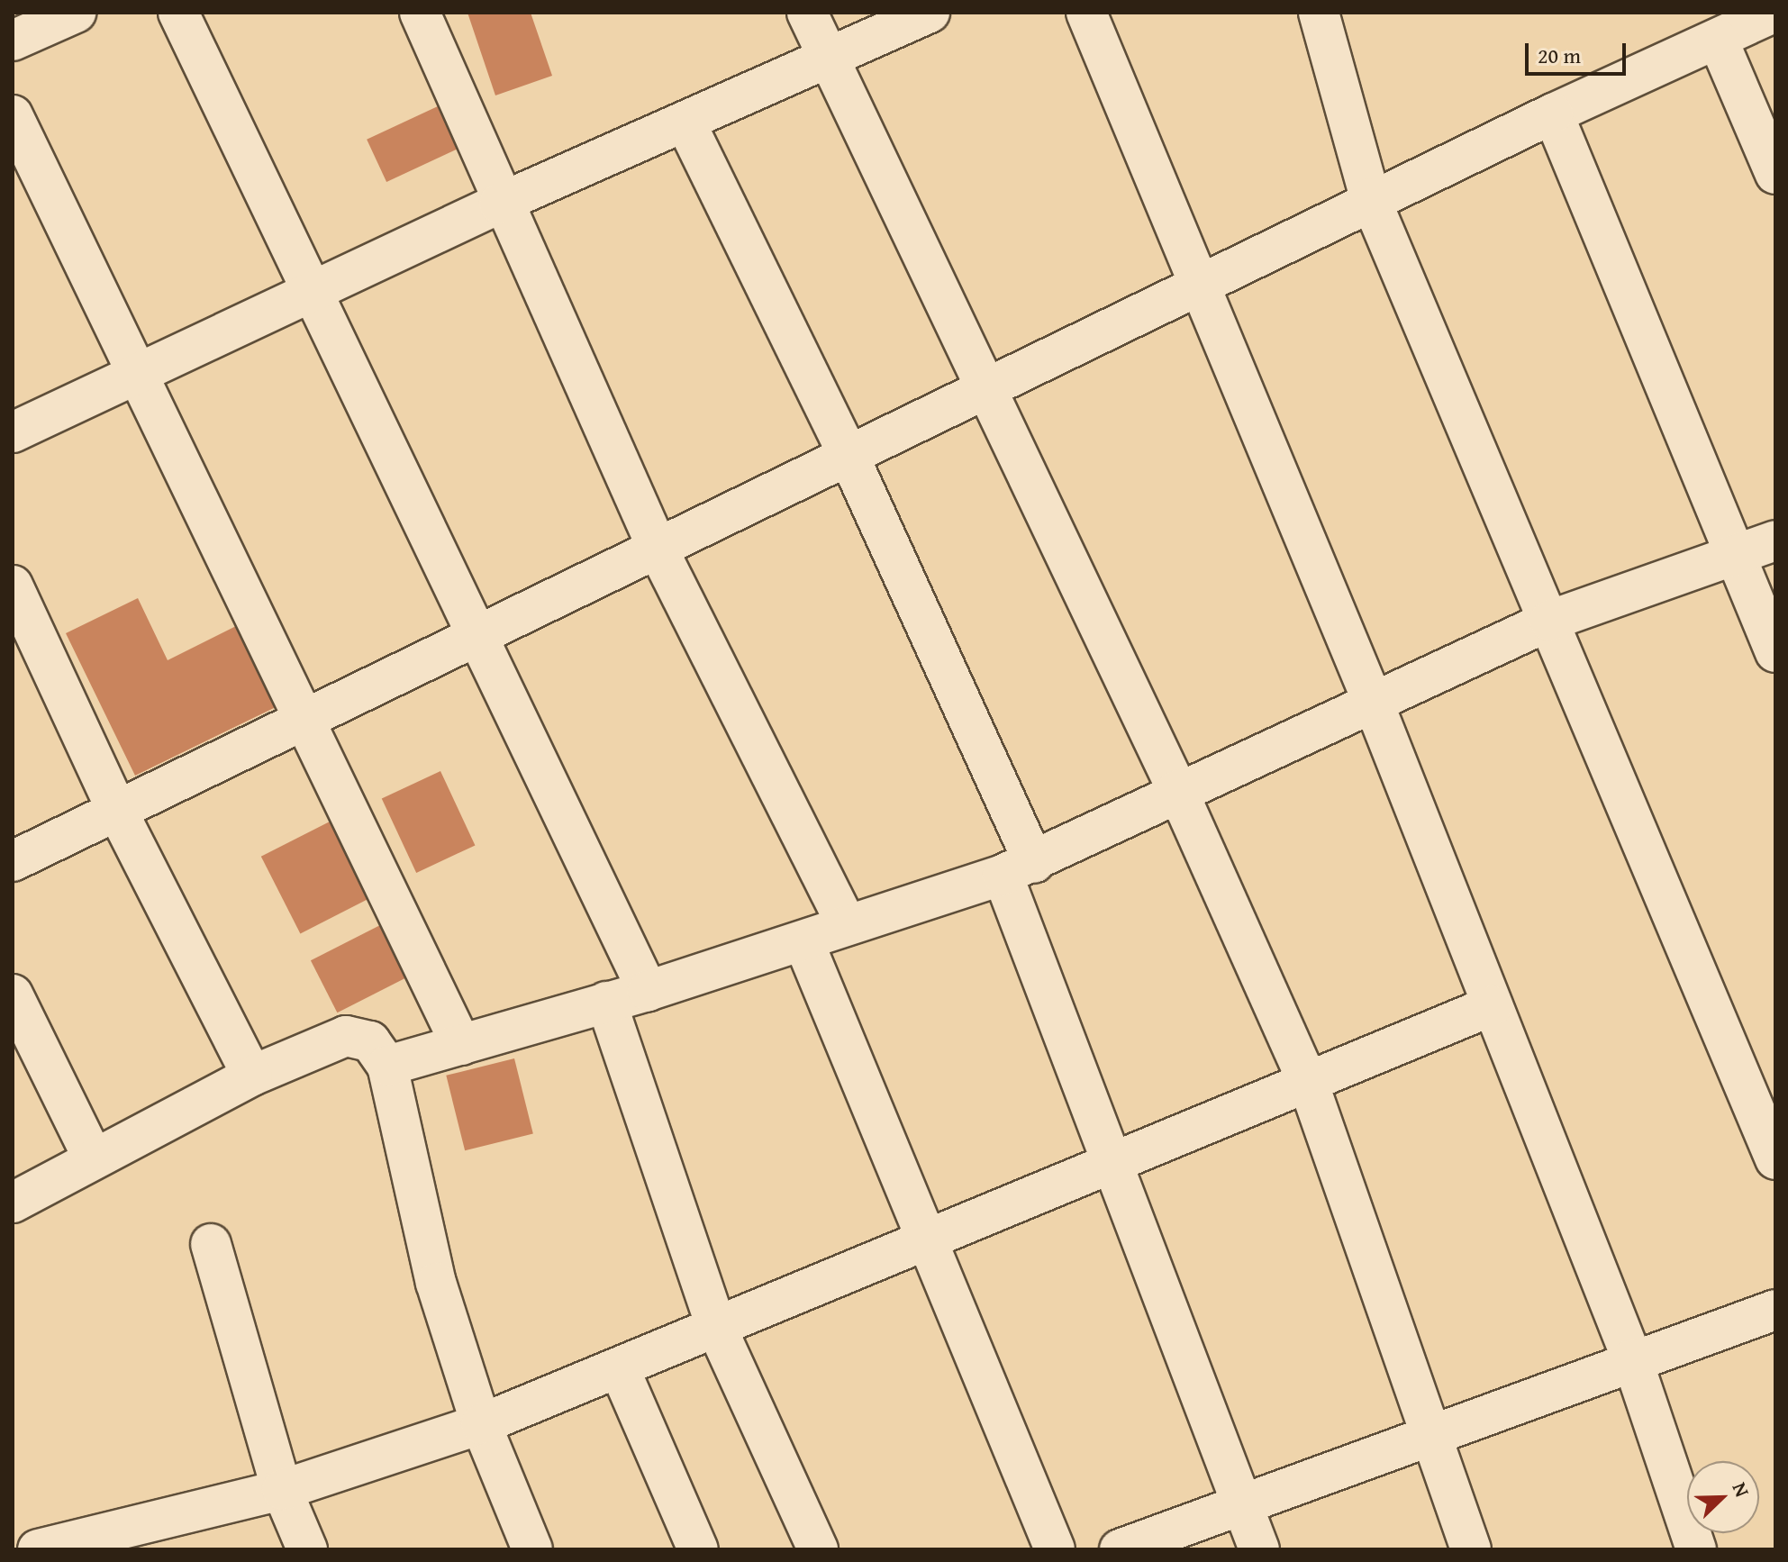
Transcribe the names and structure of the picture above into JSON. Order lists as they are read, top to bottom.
{
  "scale_bar": "20 m",
  "north": "top right"
}
